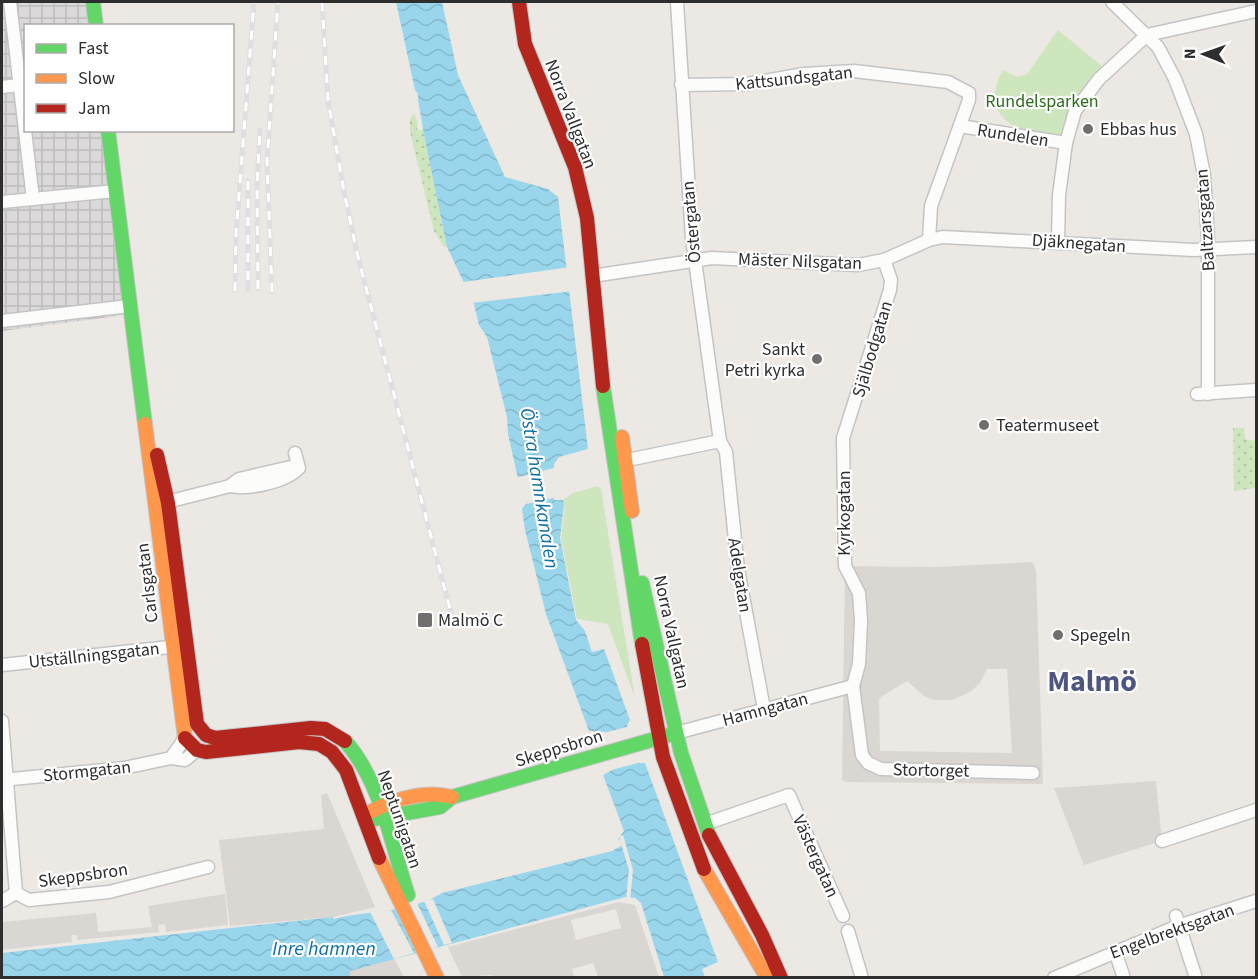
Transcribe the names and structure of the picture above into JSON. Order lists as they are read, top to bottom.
{
  "streets": {
    "street": [
      "Kattsundsgatan",
      "Norra Vallgatan",
      "Rundelen",
      "Baltzarsgatan",
      "Östergatan",
      "Djäknegatan",
      "Mäster Nilsgatan",
      "Själbodgatan",
      "Kyrkogatan",
      "Adelgatan",
      "Carlsgatan",
      "Utställningsgatan",
      "Hamngatan",
      "Skeppsbron",
      "Stortorget",
      "Stormgatan",
      "Neptunigatan",
      "Västergatan",
      "Engelbrektsgatan"
    ]
  },
  "crossings": [
    ["Kattsundsgatan", "Rundelen"],
    ["Kattsundsgatan", "Östergatan"],
    ["Norra Vallgatan", "Mäster Nilsgatan"],
    ["Norra Vallgatan", "Hamngatan"],
    ["Norra Vallgatan", "Skeppsbron"],
    ["Norra Vallgatan", "Västergatan"],
    ["Baltzarsgatan", "Djäknegatan"],
    ["Östergatan", "Mäster Nilsgatan"],
    ["Östergatan", "Adelgatan"],
    ["Djäknegatan", "Mäster Nilsgatan"],
    ["Mäster Nilsgatan", "Själbodgatan"],
    ["Själbodgatan", "Kyrkogatan"],
    ["Kyrkogatan", "Stortorget"],
    ["Adelgatan", "Hamngatan"],
    ["Carlsgatan", "Utställningsgatan"],
    ["Carlsgatan", "Stormgatan"],
    ["Carlsgatan", "Neptunigatan"],
    ["Hamngatan", "Skeppsbron"],
    ["Hamngatan", "Stortorget"],
    ["Skeppsbron", "Neptunigatan"],
    ["Stormgatan", "Neptunigatan"]
  ],
  "districts": ["Malmö"],
  "water": ["Östra hamnkanalen", "Inre hamnen"],
  "parks": ["Rundelsparken"],
  "places": {
    "other": [
      "Ebbas hus",
      "Sankt Petri kyrka",
      "Teatermuseet",
      "Spegeln"
    ],
    "transit": ["Malmö C"]
  },
  "legend": ["Fast", "Slow", "Jam"],
  "north": "left"
}
